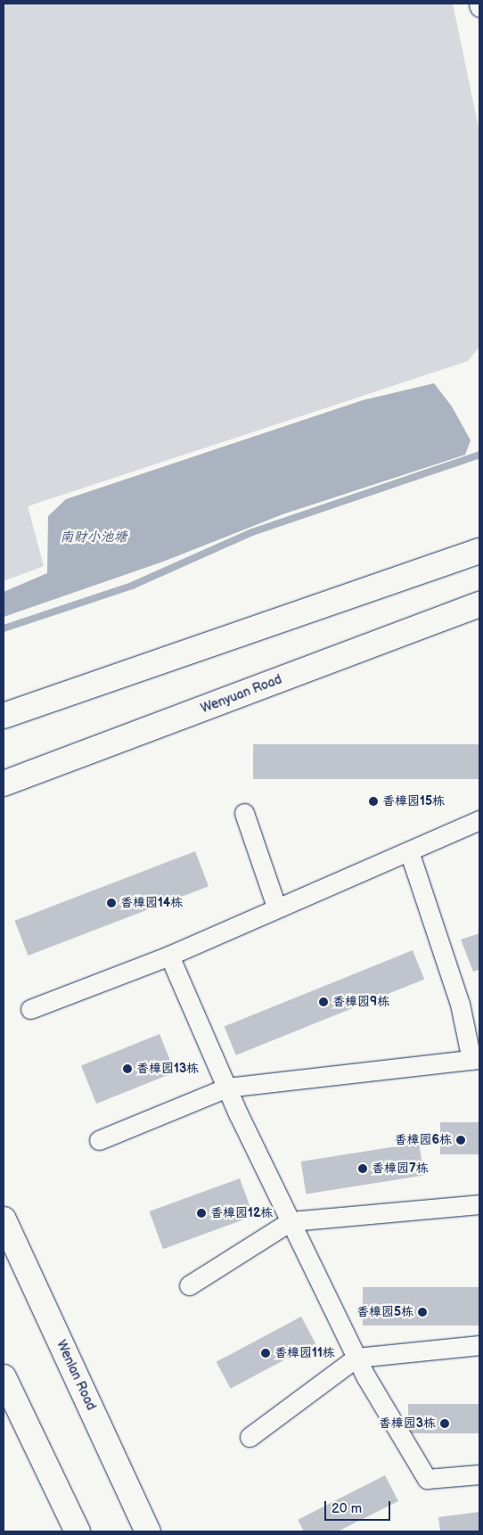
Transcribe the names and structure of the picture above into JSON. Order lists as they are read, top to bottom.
{
  "streets": {
    "main road": ["Wenyuan Road", "Wenlan Road"]
  },
  "water": ["南财小池塘"],
  "places": [
    "香樟园15栋",
    "香樟园14栋",
    "香樟园9栋",
    "香樟园13栋",
    "香樟园6栋",
    "香樟园7栋",
    "香樟园12栋",
    "香樟园5栋",
    "香樟园11栋",
    "香樟园3栋"
  ],
  "scale_bar": "20 m"
}
